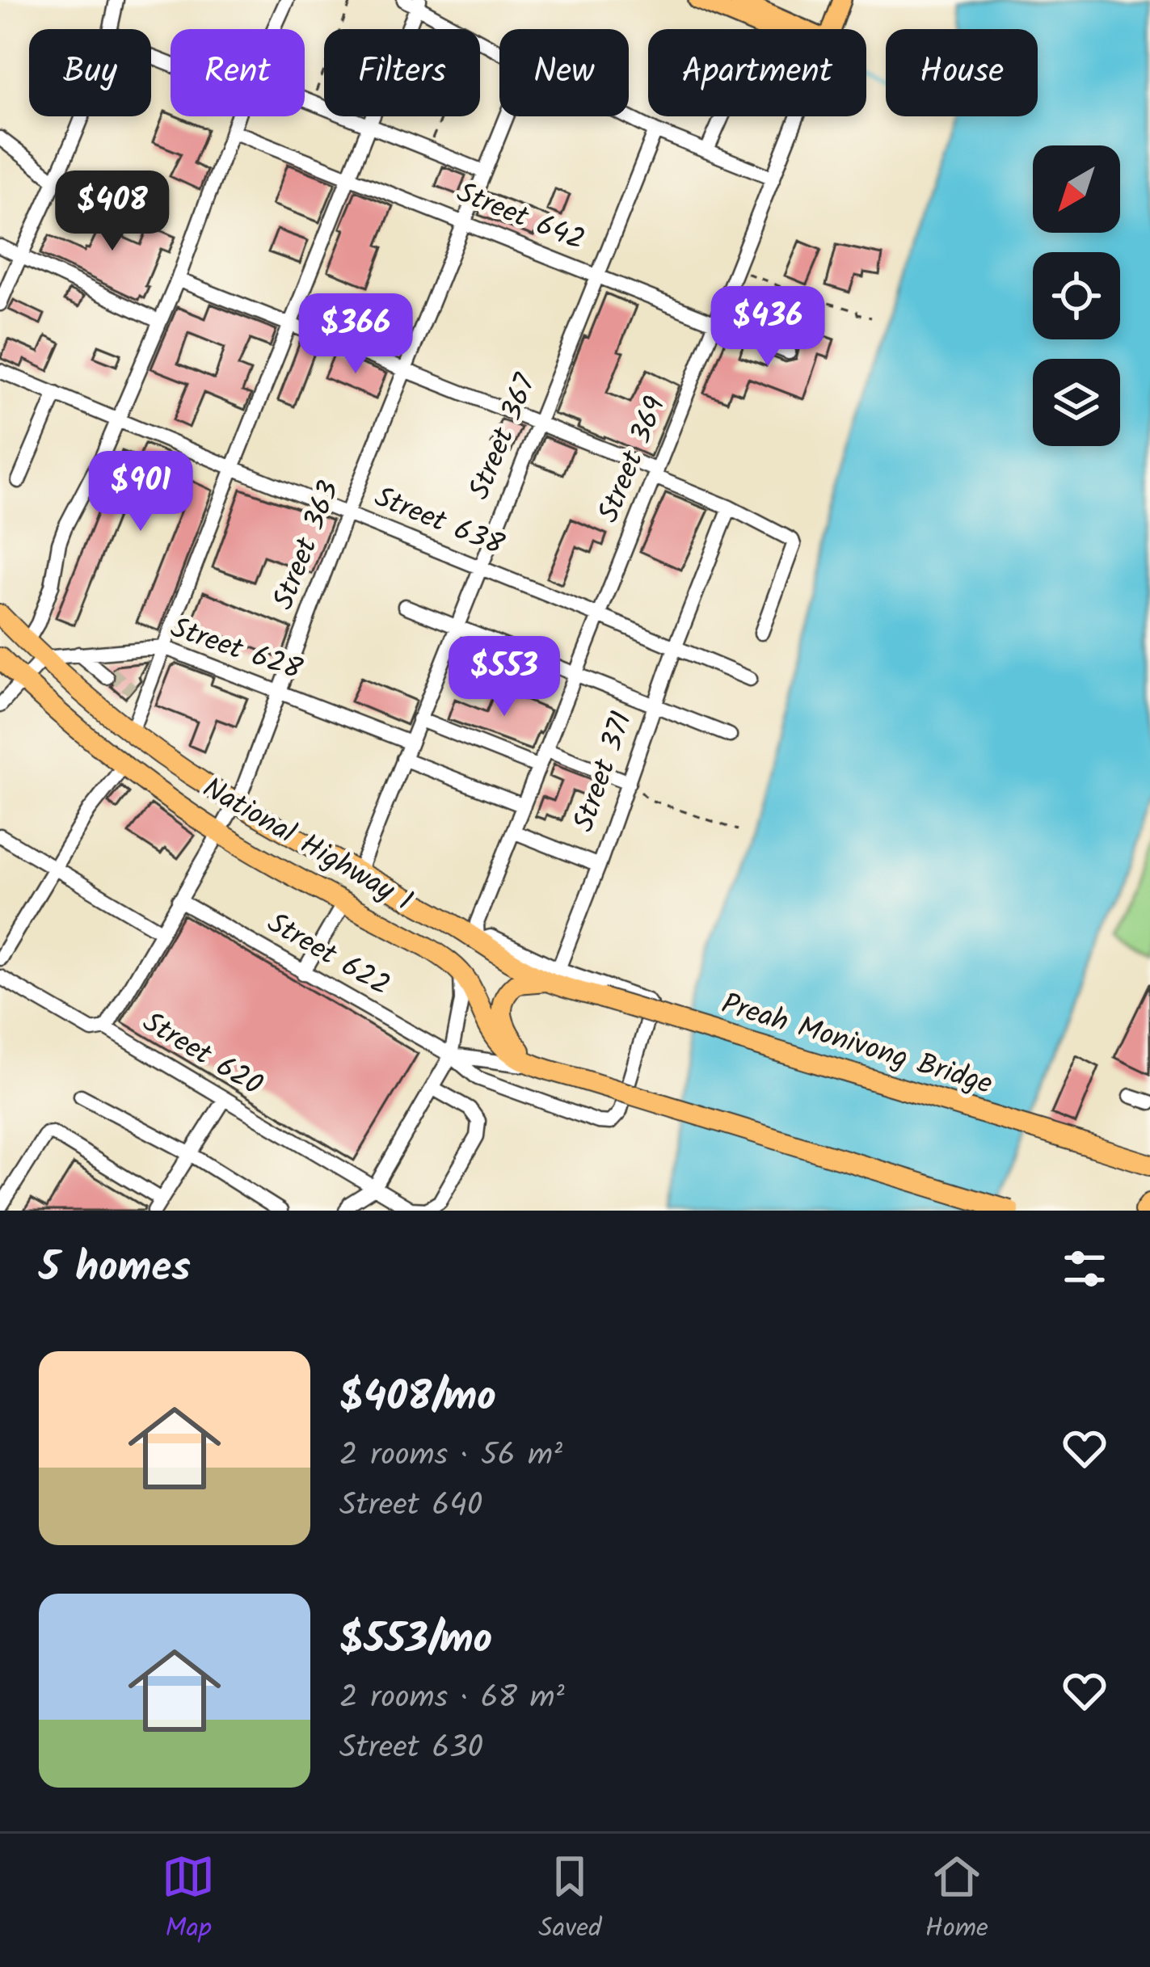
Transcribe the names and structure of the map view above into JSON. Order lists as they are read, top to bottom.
{
  "streets": {
    "highway": ["National Highway 1", "Preah Monivong Bridge"],
    "main road": ["Street 369"],
    "street": [
      "Street 642",
      "Street 367",
      "Street 638",
      "Street 363",
      "Street 628",
      "Street 371",
      "Street 622",
      "Street 620"
    ]
  },
  "crossings": [
    ["Street 642", "Street 367"],
    ["Street 642", "Street 369"],
    ["Street 642", "Street 363"],
    ["Street 367", "Street 638"],
    ["Street 367", "Street 628"],
    ["Street 367", "National Highway 1"],
    ["Street 369", "Street 638"],
    ["Street 369", "National Highway 1"],
    ["Street 638", "Street 363"],
    ["Street 638", "Street 371"],
    ["Street 363", "Street 628"],
    ["Street 363", "National Highway 1"],
    ["Street 363", "Street 622"],
    ["Street 363", "Street 620"],
    ["Street 628", "National Highway 1"],
    ["Street 371", "National Highway 1"],
    ["National Highway 1", "Preah Monivong Bridge"]
  ],
  "north": "bottom left",
  "page": {
    "chip": [
      "Buy",
      "Rent",
      "Filters",
      "New",
      "Apartment",
      "House"
    ],
    "price": [
      "$408",
      "$436",
      "$366",
      "$901",
      "$553"
    ],
    "heading": "5 homes",
    "list": [
      {
        "name": "$408/mo",
        "note": "2 rooms · 56 m² · Street 640"
      },
      {
        "name": "$553/mo",
        "note": "2 rooms · 68 m² · Street 630"
      }
    ],
    "tabs": ["Map", "Saved", "Home"]
  }
}
